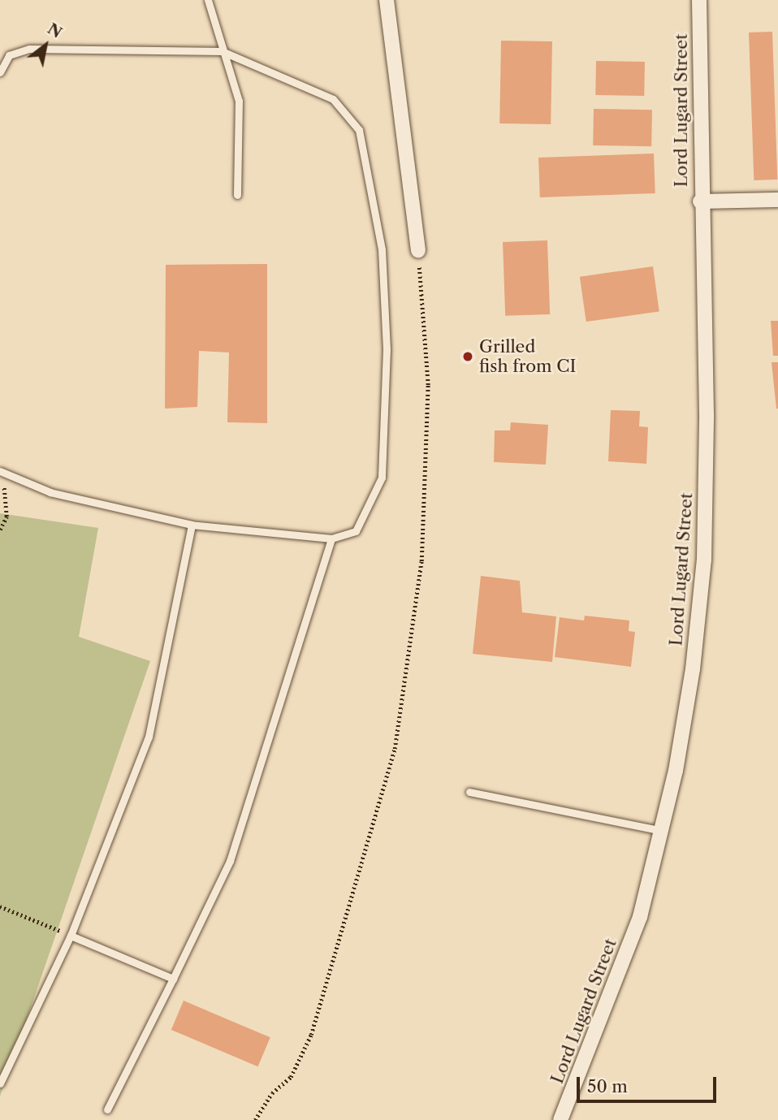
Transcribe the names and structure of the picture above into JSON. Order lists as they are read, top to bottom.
{
  "streets": {
    "street": ["Lord Lugard Street"]
  },
  "places": ["Grilled fish from CI"],
  "scale_bar": "50 m",
  "north": "top right"
}
